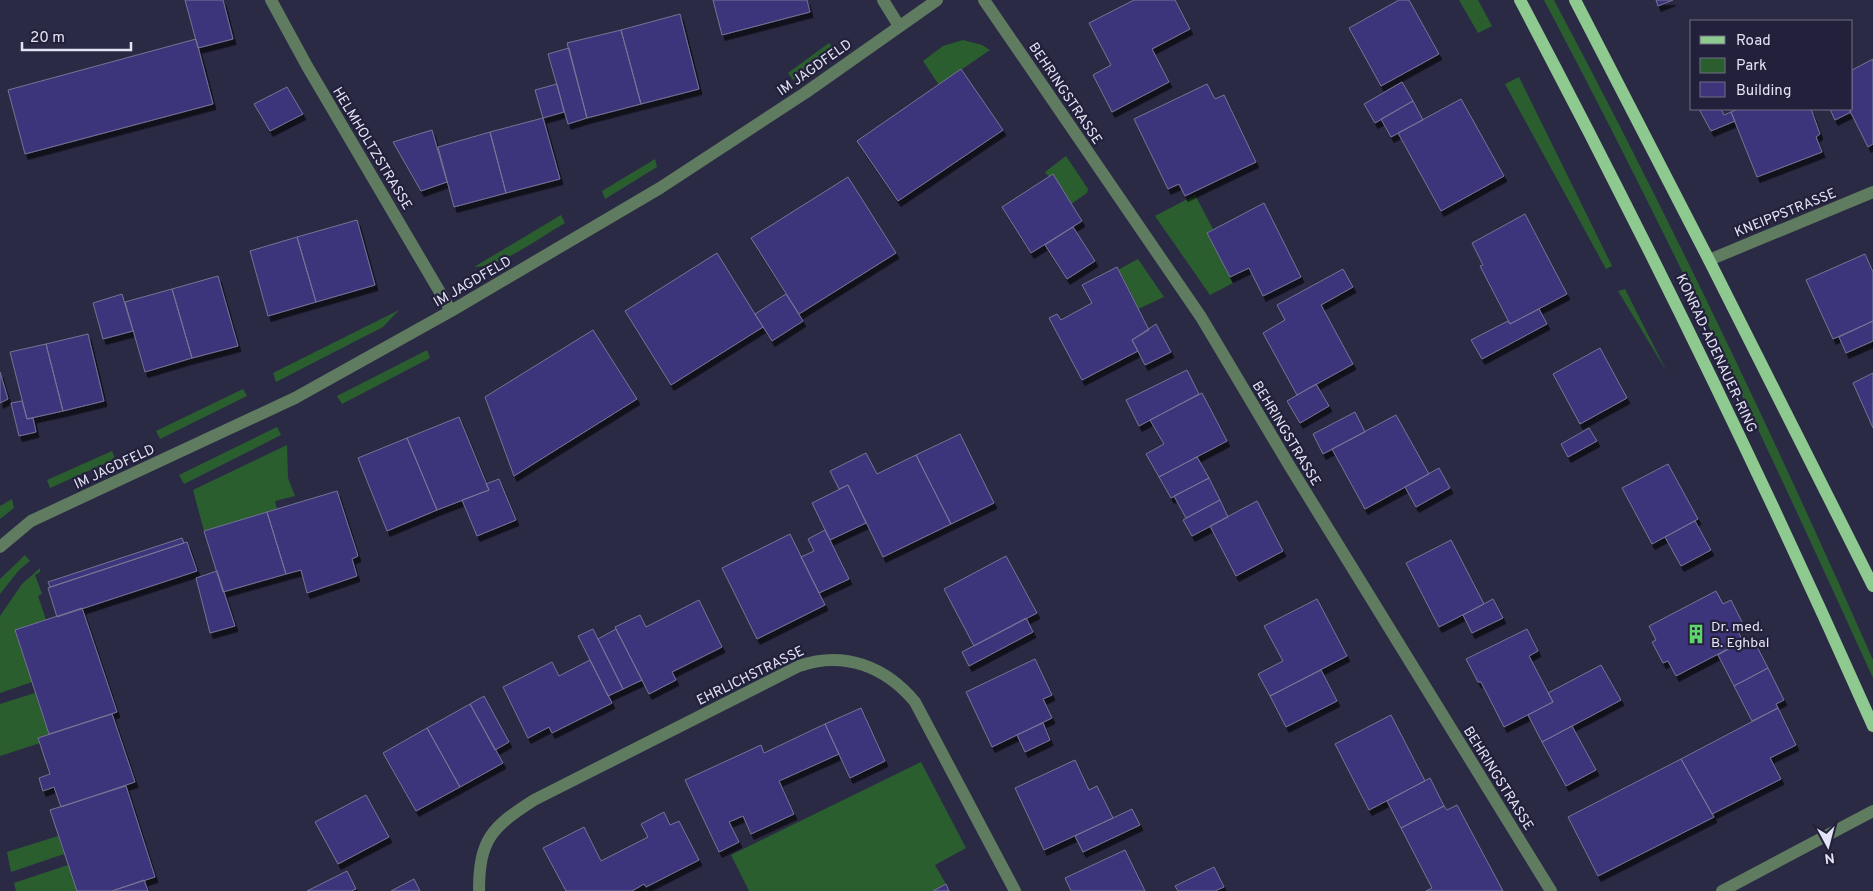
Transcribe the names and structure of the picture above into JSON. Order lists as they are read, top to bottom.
{
  "streets": {
    "main road": ["KONRAD-ADENAUER-RING"],
    "street": [
      "IM JAGDFELD",
      "BEHRINGSTRASSE",
      "HELMHOLTZSTRASSE",
      "KNEIPPSTRASSE",
      "EHRLICHSTRASSE"
    ]
  },
  "crossings": [
    ["IM JAGDFELD", "HELMHOLTZSTRASSE"]
  ],
  "places": {
    "building": ["Dr. med. B. Eghbal"]
  },
  "legend": ["Road", "Park", "Building"],
  "scale_bar": "20 m",
  "north": "bottom"
}
